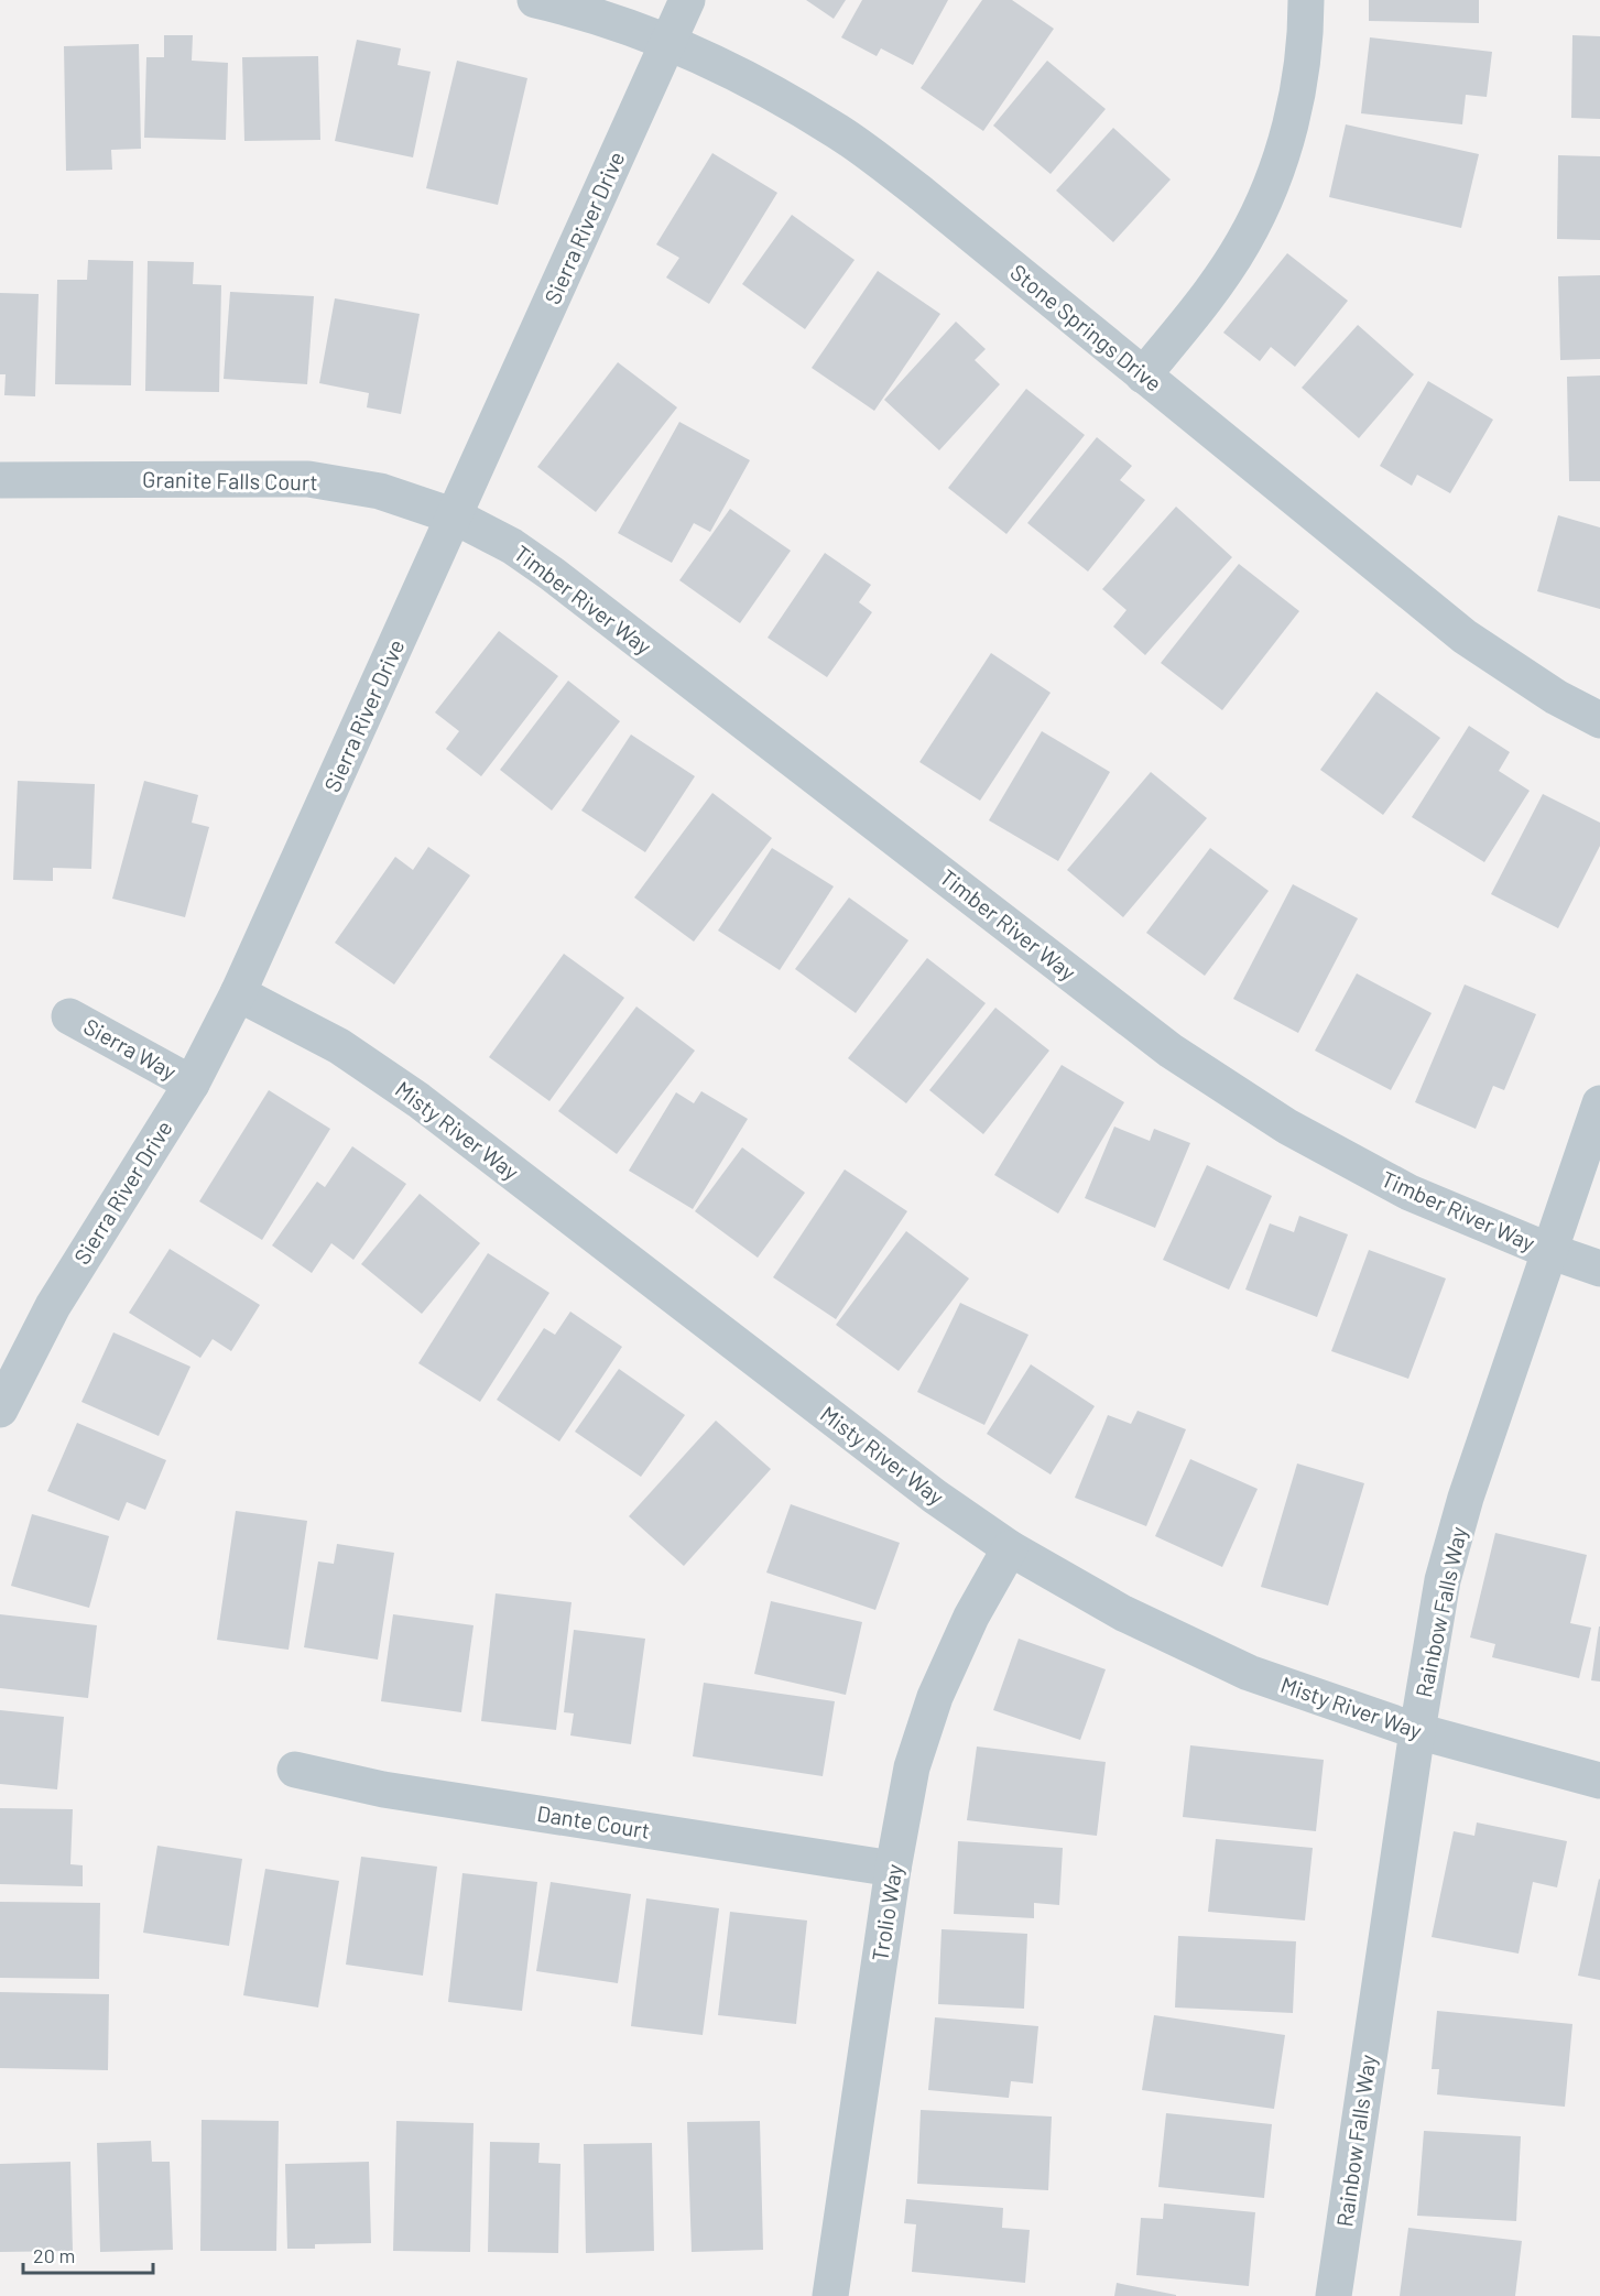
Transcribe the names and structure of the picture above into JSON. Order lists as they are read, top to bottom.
{
  "streets": {
    "street": [
      "Sierra River Drive",
      "Stone Springs Drive",
      "Granite Falls Court",
      "Timber River Way",
      "Sierra Way",
      "Misty River Way",
      "Rainbow Falls Way",
      "Dante Court",
      "Trolio Way"
    ]
  },
  "crossings": [
    ["Sierra River Drive", "Stone Springs Drive"],
    ["Sierra River Drive", "Granite Falls Court"],
    ["Sierra River Drive", "Timber River Way"],
    ["Sierra River Drive", "Sierra Way"],
    ["Sierra River Drive", "Misty River Way"],
    ["Granite Falls Court", "Timber River Way"],
    ["Timber River Way", "Rainbow Falls Way"],
    ["Misty River Way", "Rainbow Falls Way"],
    ["Misty River Way", "Trolio Way"],
    ["Dante Court", "Trolio Way"]
  ],
  "scale_bar": "20 m"
}
